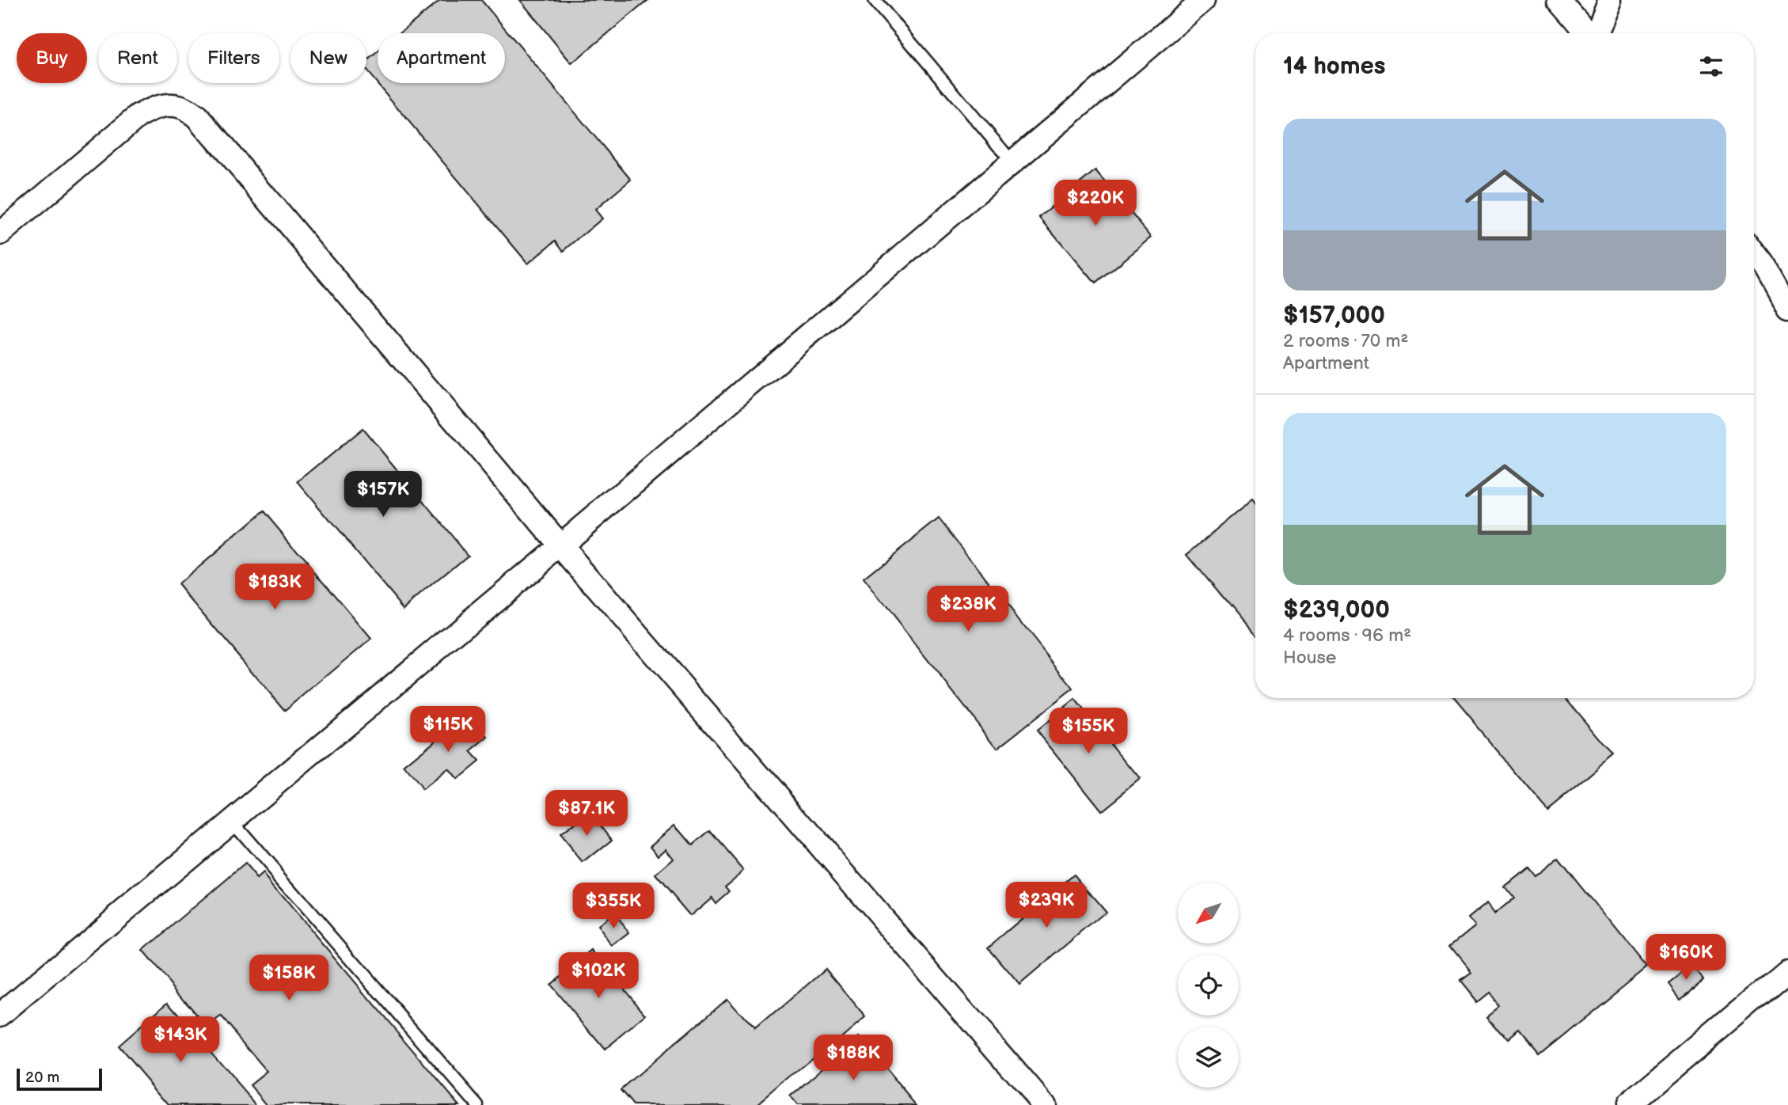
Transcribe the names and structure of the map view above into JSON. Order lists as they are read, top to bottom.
{
  "scale_bar": "20 m",
  "north": "bottom left",
  "page": {
    "chip": [
      "Buy",
      "Rent",
      "Filters",
      "New",
      "Apartment"
    ],
    "heading": "14 homes",
    "list": [
      {
        "name": "$157,000",
        "note": "2 rooms · 70 m² · Apartment"
      },
      {
        "name": "$239,000",
        "note": "4 rooms · 96 m² · House"
      }
    ],
    "price": [
      "$220K",
      "$157K",
      "$183K",
      "$238K",
      "$115K",
      "$155K",
      "$87.1K",
      "$239K",
      "$355K",
      "$160K",
      "$102K",
      "$158K",
      "$143K",
      "$188K"
    ],
    "scale": "20 m"
  }
}
